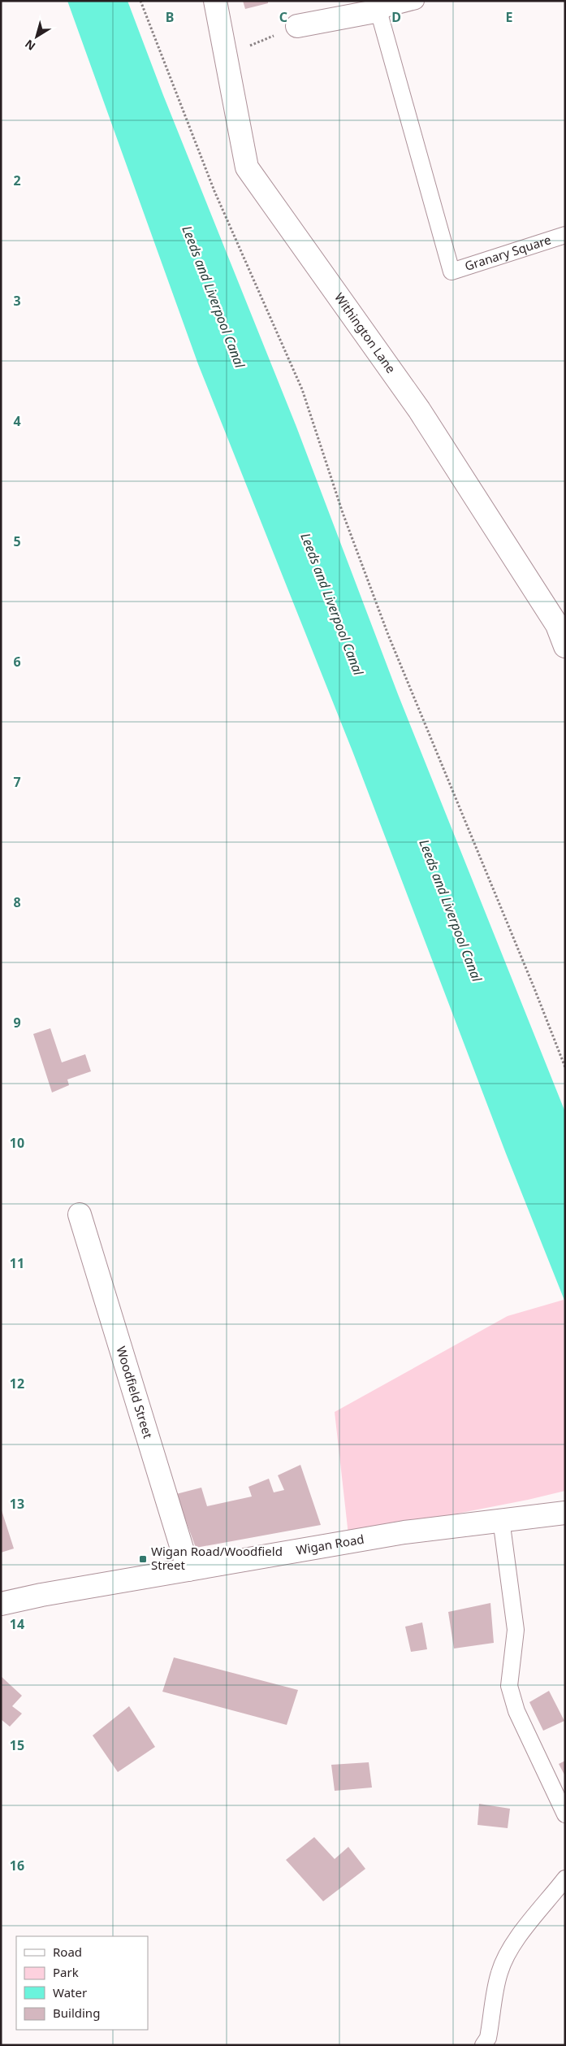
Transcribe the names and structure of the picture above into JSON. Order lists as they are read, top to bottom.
{
  "streets": {
    "street": ["Withington Lane", "Woodfield Street", "Wigan Road"],
    "lane": ["Granary Square"]
  },
  "crossings": [
    ["Woodfield Street", "Wigan Road"]
  ],
  "water": ["Leeds and Liverpool Canal"],
  "places": {
    "transit": ["Wigan Road/Woodfield Street"]
  },
  "legend": [
    "Road",
    "Park",
    "Water",
    "Building"
  ],
  "north": "bottom left",
  "grid": {
    "columns": [
      "B",
      "C",
      "D",
      "E"
    ],
    "rows": [
      "2",
      "3",
      "4",
      "5",
      "6",
      "7",
      "8",
      "9",
      "10",
      "11",
      "12",
      "13",
      "14",
      "15",
      "16"
    ]
  }
}
